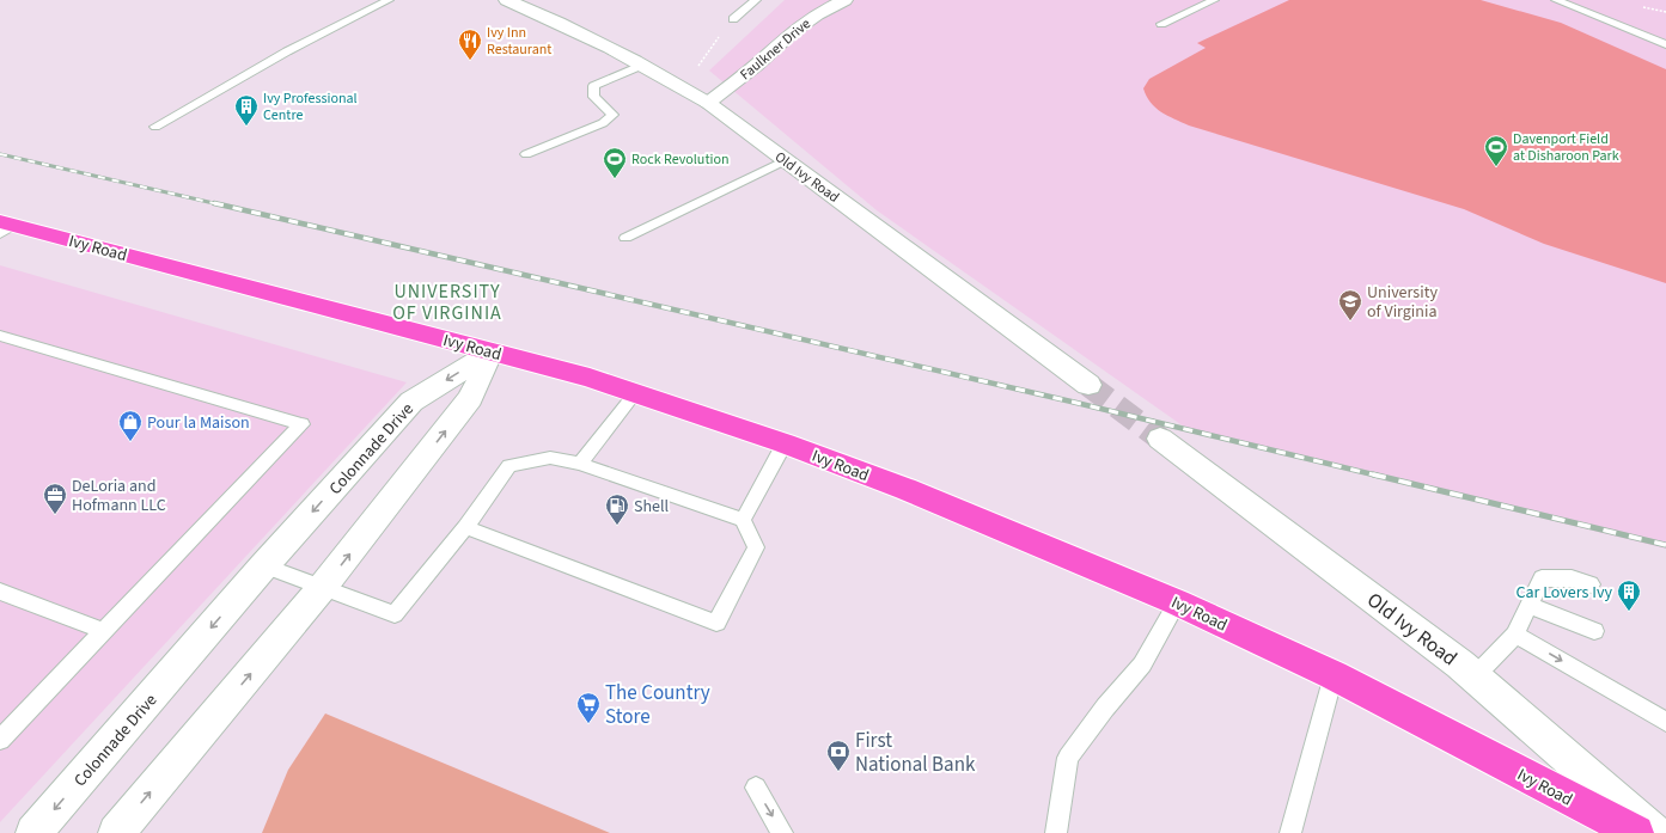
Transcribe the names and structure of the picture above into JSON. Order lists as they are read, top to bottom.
{
  "streets": {
    "main road": ["Ivy Road"],
    "street": ["Faulkner Drive", "Old Ivy Road", "Colonnade Drive"]
  },
  "crossings": [
    ["Faulkner Drive", "Old Ivy Road"],
    ["Ivy Road", "Colonnade Drive"]
  ],
  "districts": ["UNIVERSITY OF VIRGINIA"],
  "places": {
    "restaurant": ["Ivy Inn Restaurant"],
    "building": ["Ivy Professional Centre", "Car Lovers Ivy"],
    "sports": ["Davenport Field at Disharoon Park", "Rock Revolution"],
    "school or university": ["University of Virginia"],
    "shop": ["Pour la Maison"],
    "office": ["DeLoria and Hofmann LLC"],
    "fuel station": ["Shell"],
    "supermarket": ["The Country Store"],
    "bank": ["First National Bank"]
  }
}
